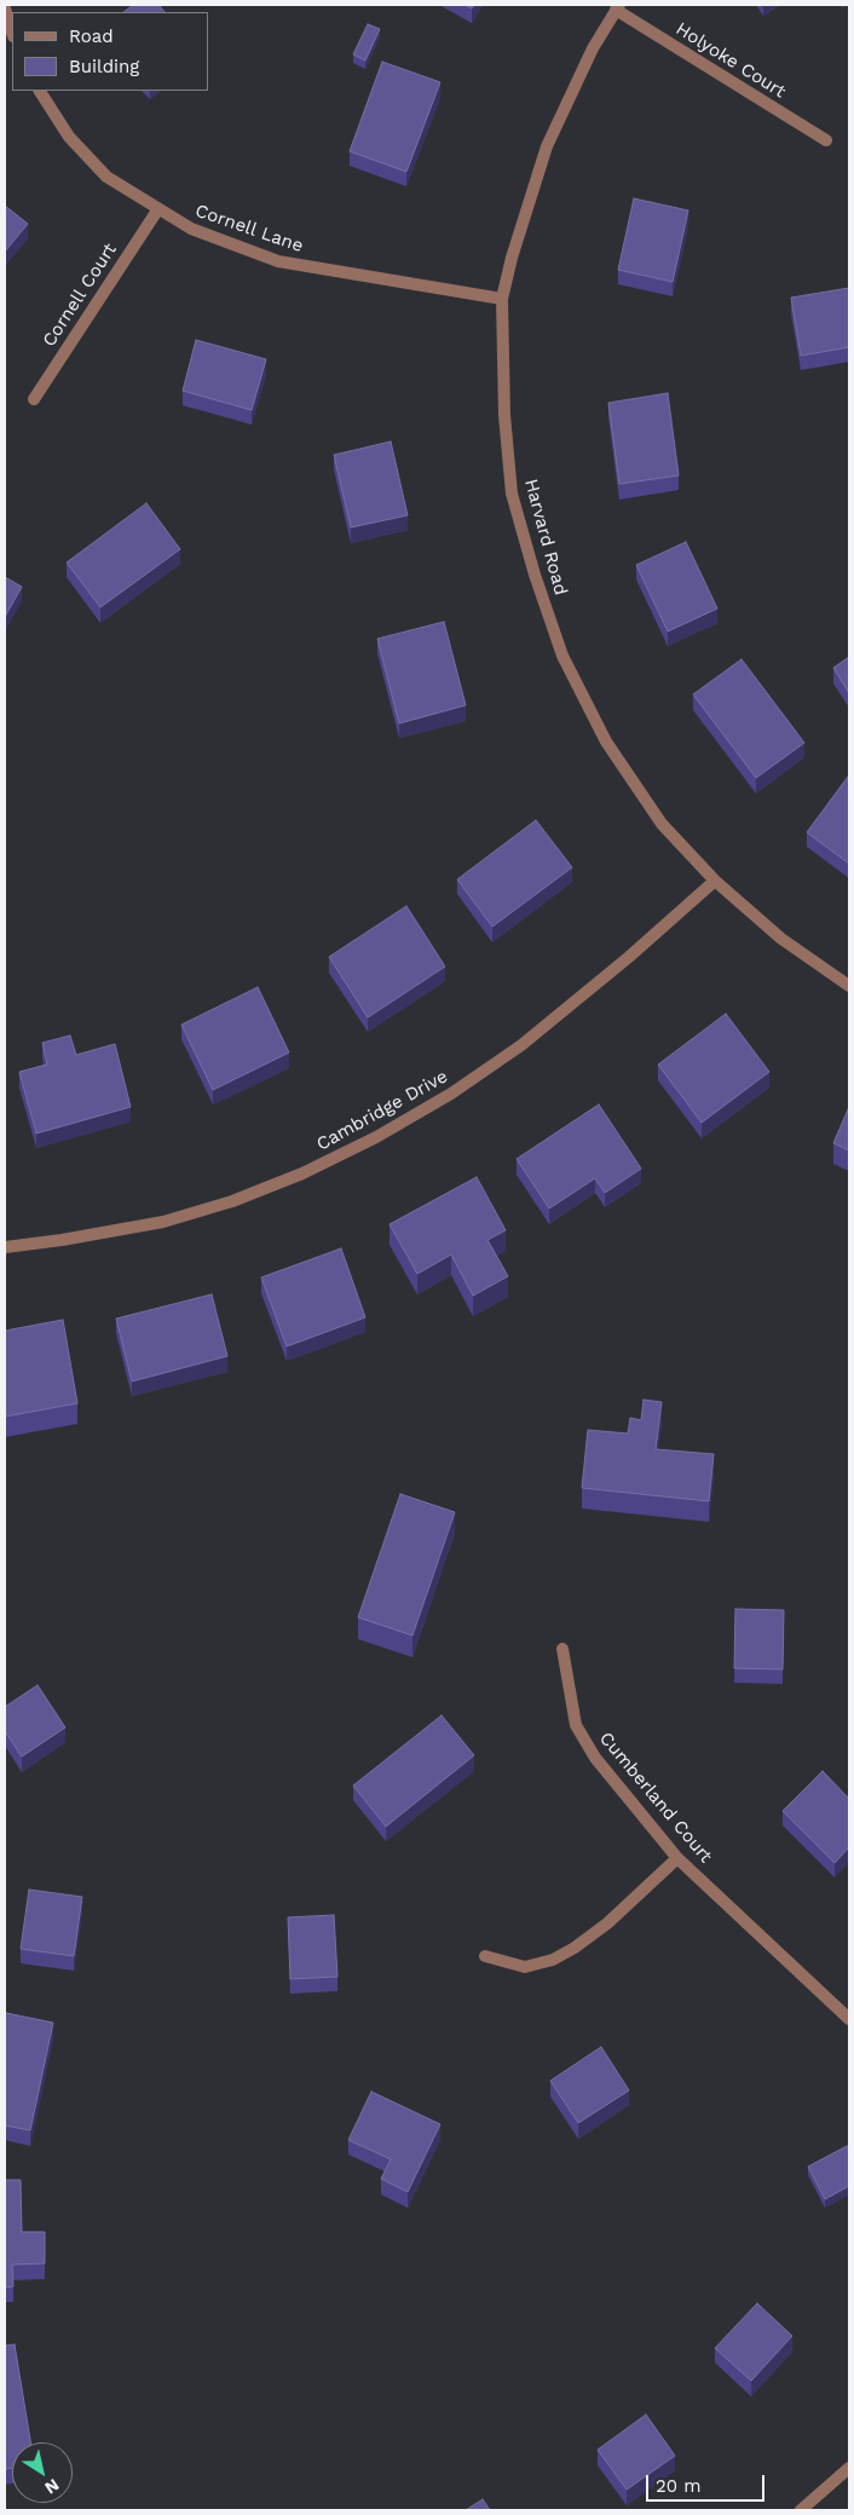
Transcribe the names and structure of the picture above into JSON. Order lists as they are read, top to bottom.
{
  "streets": {
    "street": [
      "Holyoke Court",
      "Cornell Lane",
      "Cornell Court",
      "Harvard Road",
      "Cambridge Drive",
      "Cumberland Court"
    ]
  },
  "crossings": [
    ["Holyoke Court", "Harvard Road"],
    ["Cornell Lane", "Cornell Court"],
    ["Cornell Lane", "Harvard Road"],
    ["Harvard Road", "Cambridge Drive"]
  ],
  "legend": ["Road", "Building"],
  "scale_bar": "20 m",
  "north": "bottom right"
}
